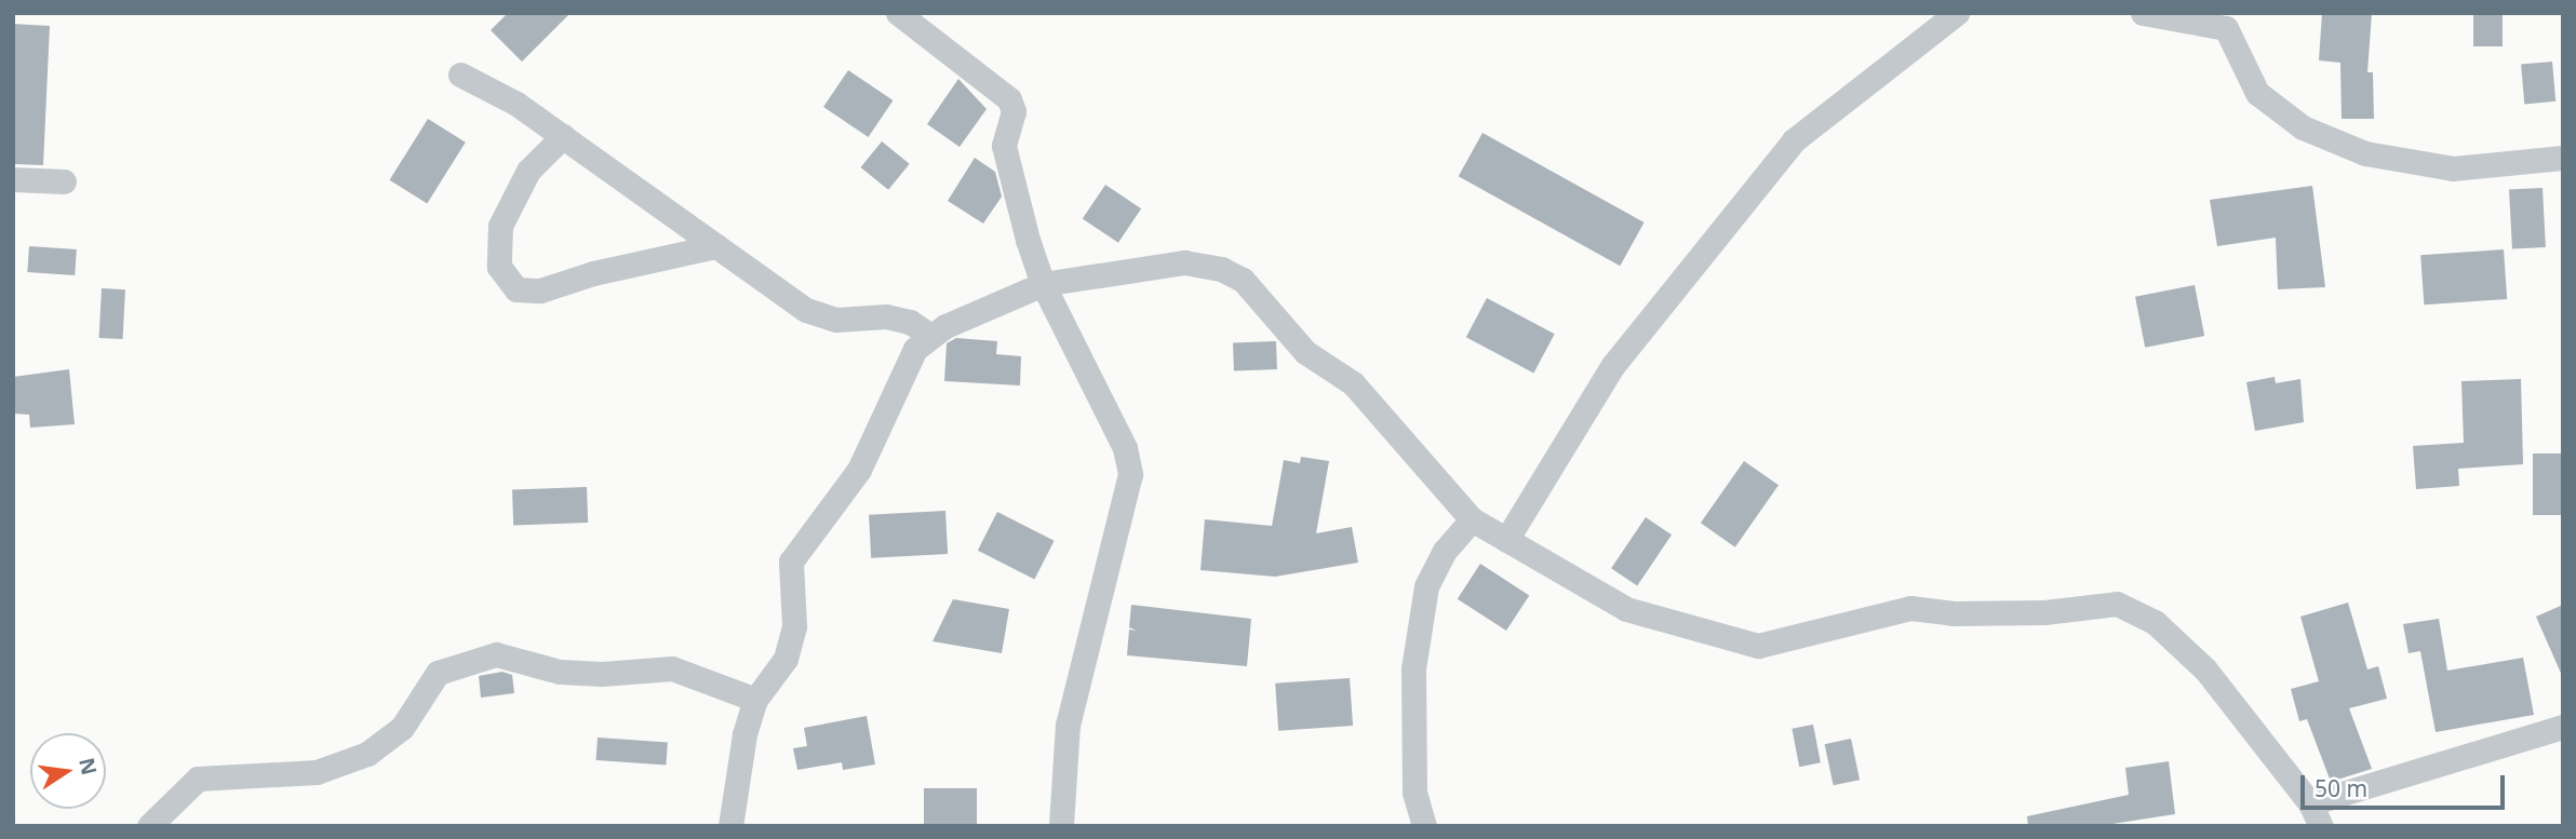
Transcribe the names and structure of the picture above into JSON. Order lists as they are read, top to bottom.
{
  "scale_bar": "50 m",
  "north": "right"
}
